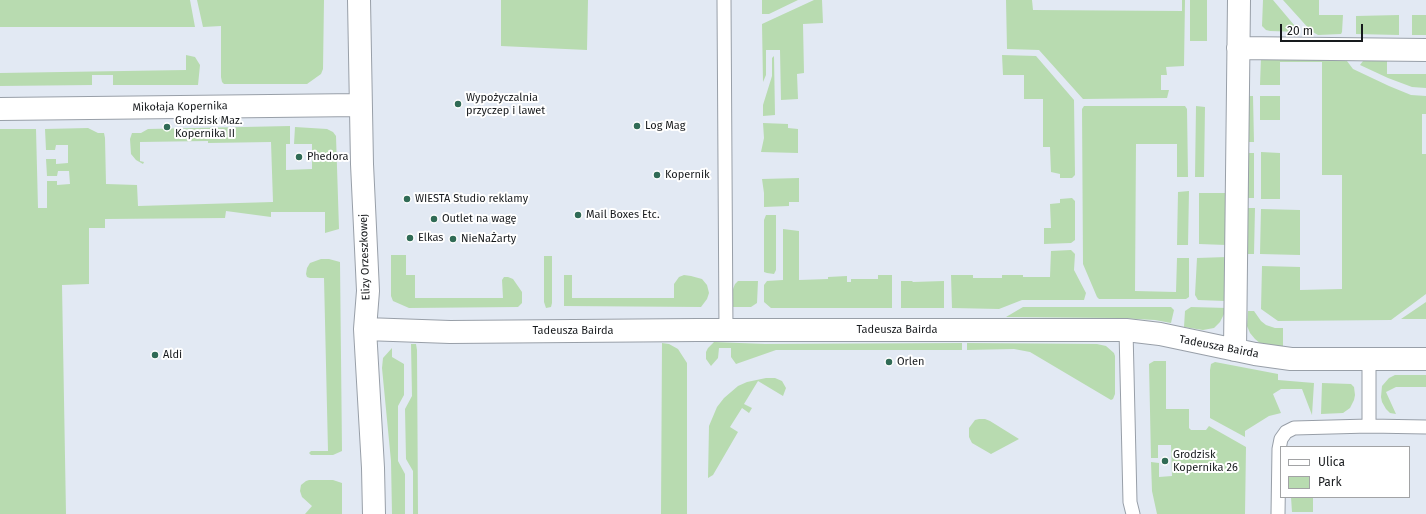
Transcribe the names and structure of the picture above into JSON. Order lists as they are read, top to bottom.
{
  "streets": {
    "street": ["Mikołaja Kopernika", "Elizy Orzeszkowej", "Tadeusza Bairda"]
  },
  "crossings": [
    ["Mikołaja Kopernika", "Elizy Orzeszkowej"],
    ["Elizy Orzeszkowej", "Tadeusza Bairda"]
  ],
  "places": [
    "Wypożyczalnia przyczep i lawet",
    "Log Mag",
    "Grodzisk Maz. Kopernika II",
    "Phedora",
    "Kopernik",
    "WIESTA Studio reklamy",
    "Mail Boxes Etc.",
    "Outlet na wagę",
    "Elkas",
    "NieNaŻarty",
    "Aldi",
    "Orlen",
    "Grodzisk Kopernika 26"
  ],
  "legend": ["Ulica", "Park"],
  "scale_bar": "20 m"
}
